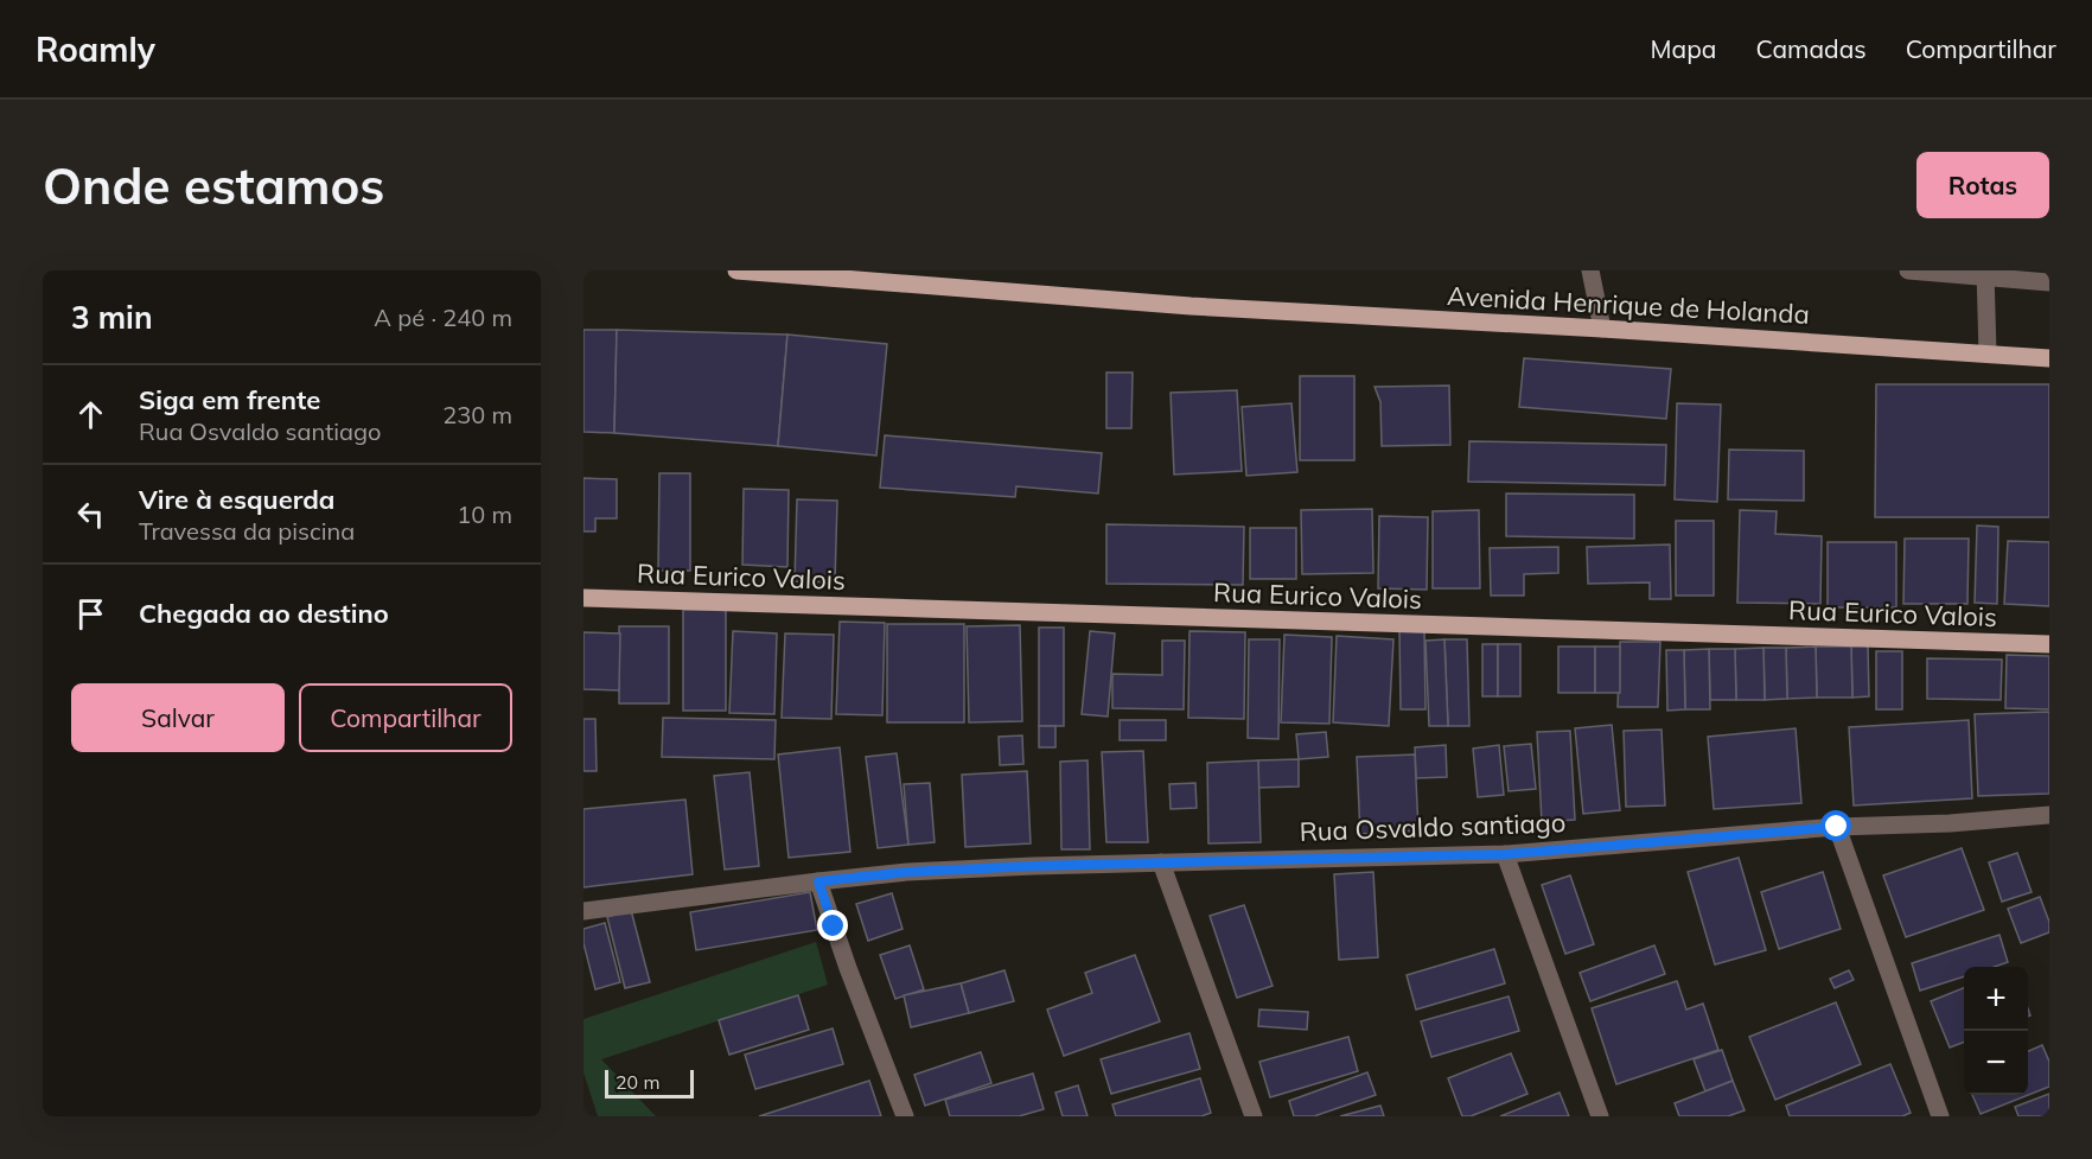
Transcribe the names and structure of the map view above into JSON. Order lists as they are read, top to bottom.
{
  "streets": {
    "main road": ["Avenida Henrique de Holanda", "Rua Eurico Valois"],
    "street": ["Rua Osvaldo santiago"]
  },
  "scale_bar": "20 m",
  "page": {
    "header": "Roamly",
    "nav": ["Mapa", "Camadas", "Compartilhar"],
    "buttons": [
      "Rotas",
      ["Salvar", "Compartilhar"]
    ],
    "title": "Onde estamos",
    "heading": ["3 min", "A pé · 240 m"],
    "list": [
      ["Siga em frente", "Rua Osvaldo santiago", "230 m"],
      ["Vire à esquerda", "Travessa da piscina", "10 m"],
      "Chegada ao destino"
    ],
    "map_buttons": ["+", "−"],
    "scale": "20 m"
  }
}
